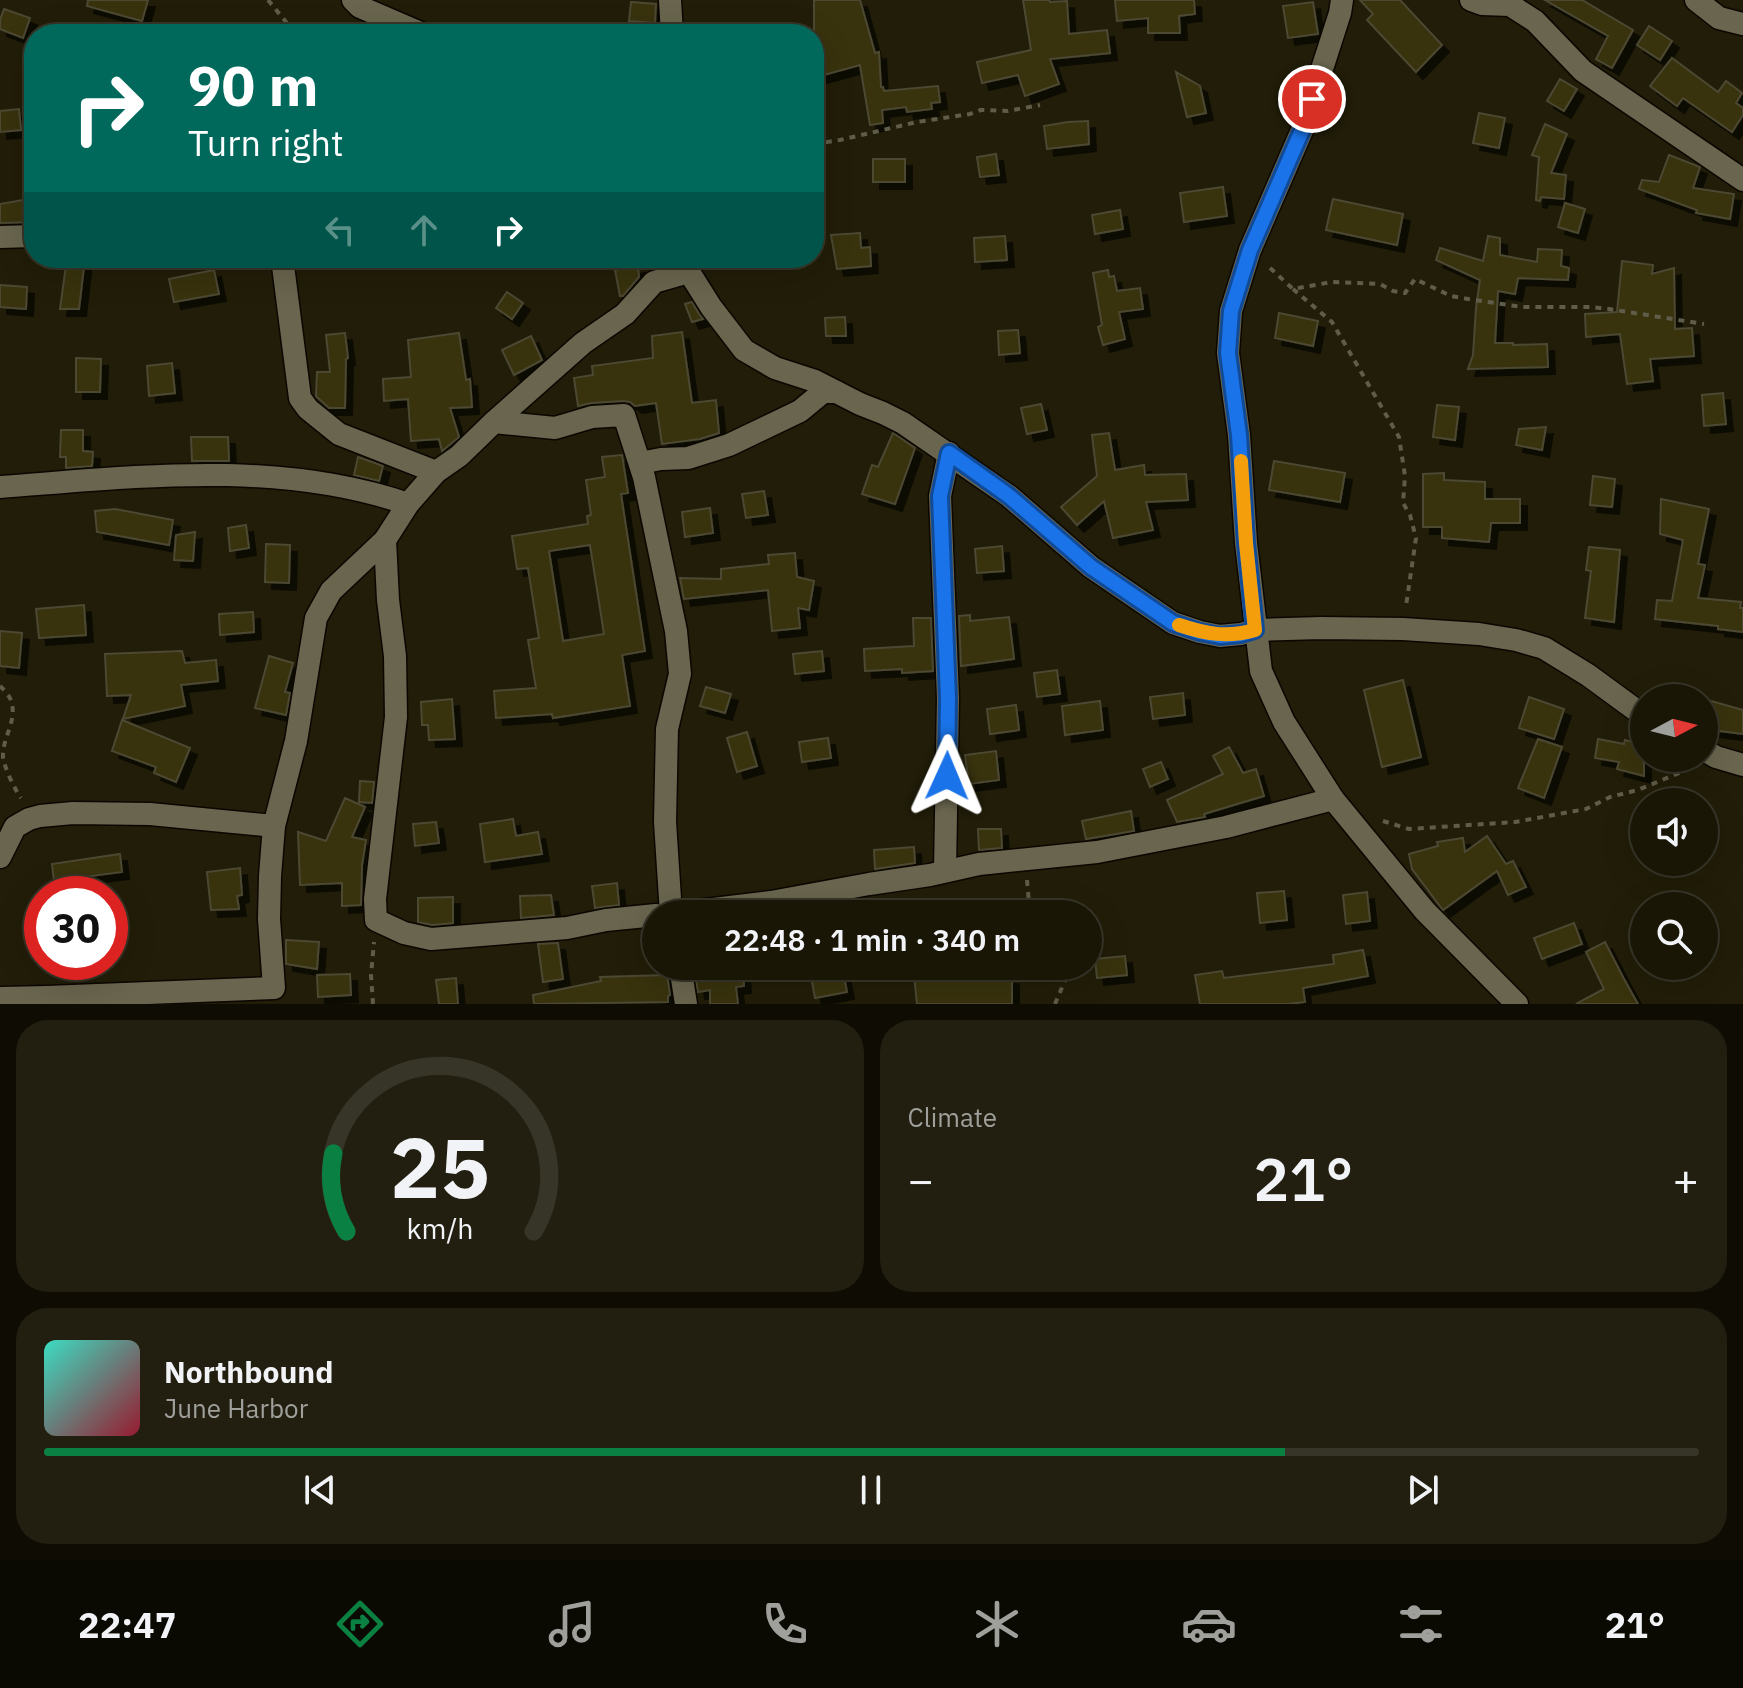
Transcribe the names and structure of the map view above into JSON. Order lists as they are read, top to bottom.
{
  "north": "right",
  "page": {
    "turn": ["90 m", "Turn right"],
    "limit": "30",
    "trip": "22:48 · 1 min · 340 m",
    "tile": "Climate",
    "heat": ["−", "21°", "+"],
    "song": ["Northbound", "June Harbor"],
    "tabs": ["22:47", "21°"],
    "gauge": ["25", "km/h"]
  }
}
